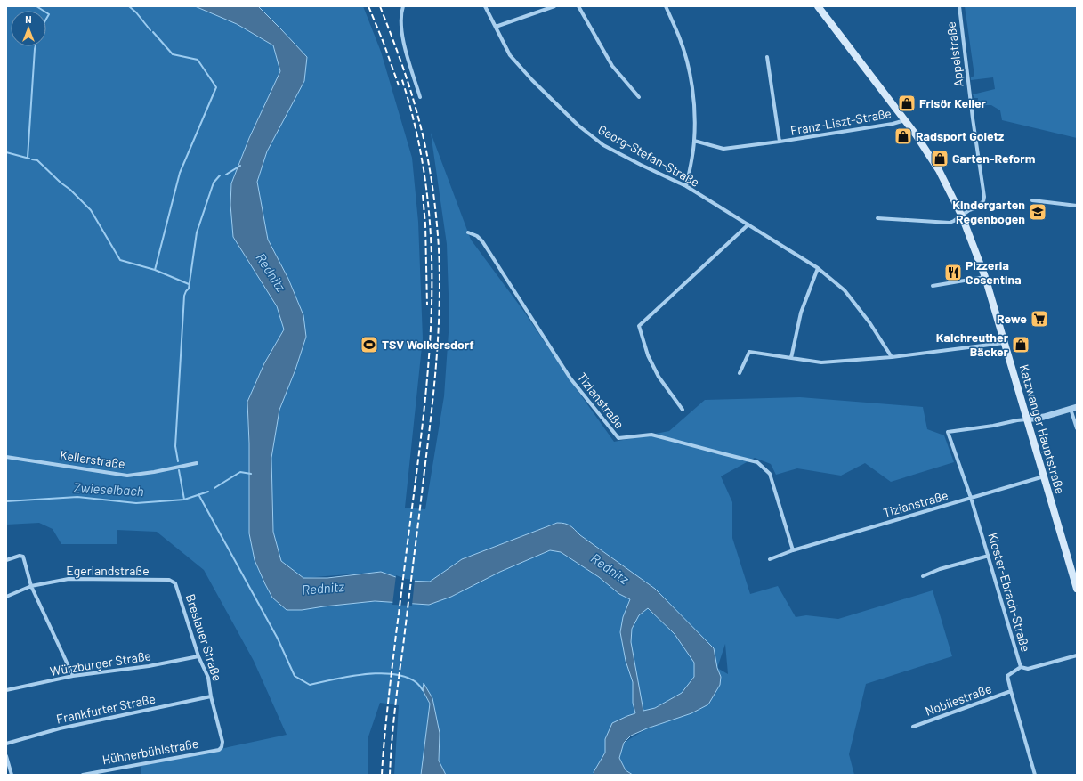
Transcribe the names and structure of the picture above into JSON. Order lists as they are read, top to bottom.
{
  "streets": {
    "main road": ["Katzwanger Hauptstraße"],
    "street": [
      "Appelstraße",
      "Franz-Liszt-Straße",
      "Georg-Stefan-Straße",
      "Tizianstraße",
      "Kellerstraße",
      "Egerlandstraße",
      "Kloster-Ebrach-Straße",
      "Breslauer Straße",
      "Würzburger Straße",
      "Nobilestraße",
      "Frankfurter Straße",
      "Hühnerbühlstraße"
    ]
  },
  "crossings": [
    ["Appelstraße", "Katzwanger Hauptstraße"],
    ["Franz-Liszt-Straße", "Katzwanger Hauptstraße"],
    ["Tizianstraße", "Katzwanger Hauptstraße"],
    ["Tizianstraße", "Kloster-Ebrach-Straße"],
    ["Katzwanger Hauptstraße", "Kloster-Ebrach-Straße"],
    ["Egerlandstraße", "Breslauer Straße"],
    ["Kloster-Ebrach-Straße", "Nobilestraße"],
    ["Breslauer Straße", "Würzburger Straße"],
    ["Breslauer Straße", "Frankfurter Straße"],
    ["Breslauer Straße", "Hühnerbühlstraße"]
  ],
  "water": ["Rednitz", "Zwieselbach"],
  "places": {
    "shop": [
      "Frisör Keller",
      "Radsport Goletz",
      "Garten-Reform",
      "Kalchreuther Bäcker"
    ],
    "school or university": ["Kindergarten Regenbogen"],
    "restaurant": ["Pizzeria Cosentina"],
    "supermarket": ["Rewe"],
    "sports": ["TSV Wolkersdorf"]
  },
  "north": "top"
}
